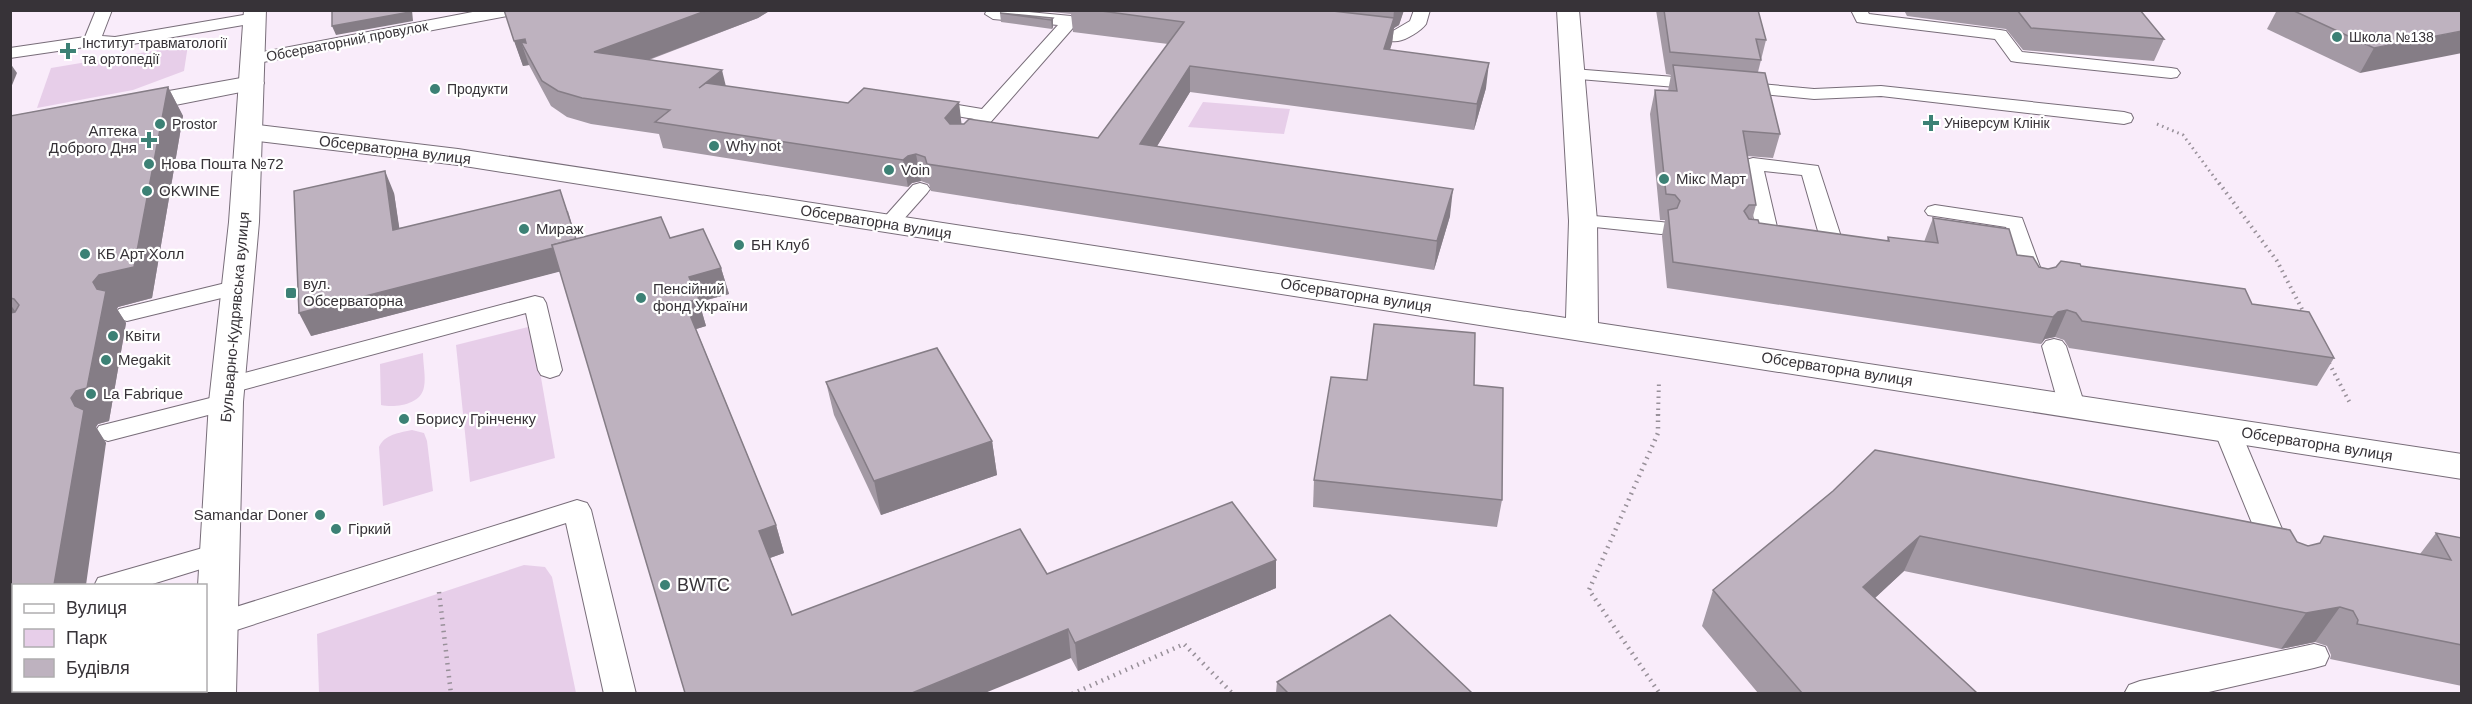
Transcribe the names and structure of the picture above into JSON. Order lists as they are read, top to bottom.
{
  "streets": {
    "street": ["Обсерваторна вулиця", "Бульварно-Кудрявська вулиця"],
    "lane": ["Обсерваторний провулок"]
  },
  "crossings": [
    ["Обсерваторний провулок", "Бульварно-Кудрявська вулиця"],
    ["Обсерваторна вулиця", "Бульварно-Кудрявська вулиця"]
  ],
  "places": {
    "other": [
      "Школа №138",
      "Продукти",
      "Prostor",
      "Why not",
      "Нова Пошта №72",
      "Voin",
      "Мікс Март",
      "OKWINE",
      "Мираж",
      "БН Клуб",
      "КБ Арт Холл",
      "Пенсійний фонд України",
      "Квіти",
      "Megakit",
      "La Fabrique",
      "Борису Грінченку",
      "Samandar Doner",
      "Гіркий",
      "BWTC"
    ],
    "health": ["Інститут травматології та ортопедії", "Універсум Клінік", "Аптека Доброго Дня"],
    "transit": ["вул. Обсерваторна"]
  },
  "legend": ["Вулиця", "Парк", "Будівля"]
}
